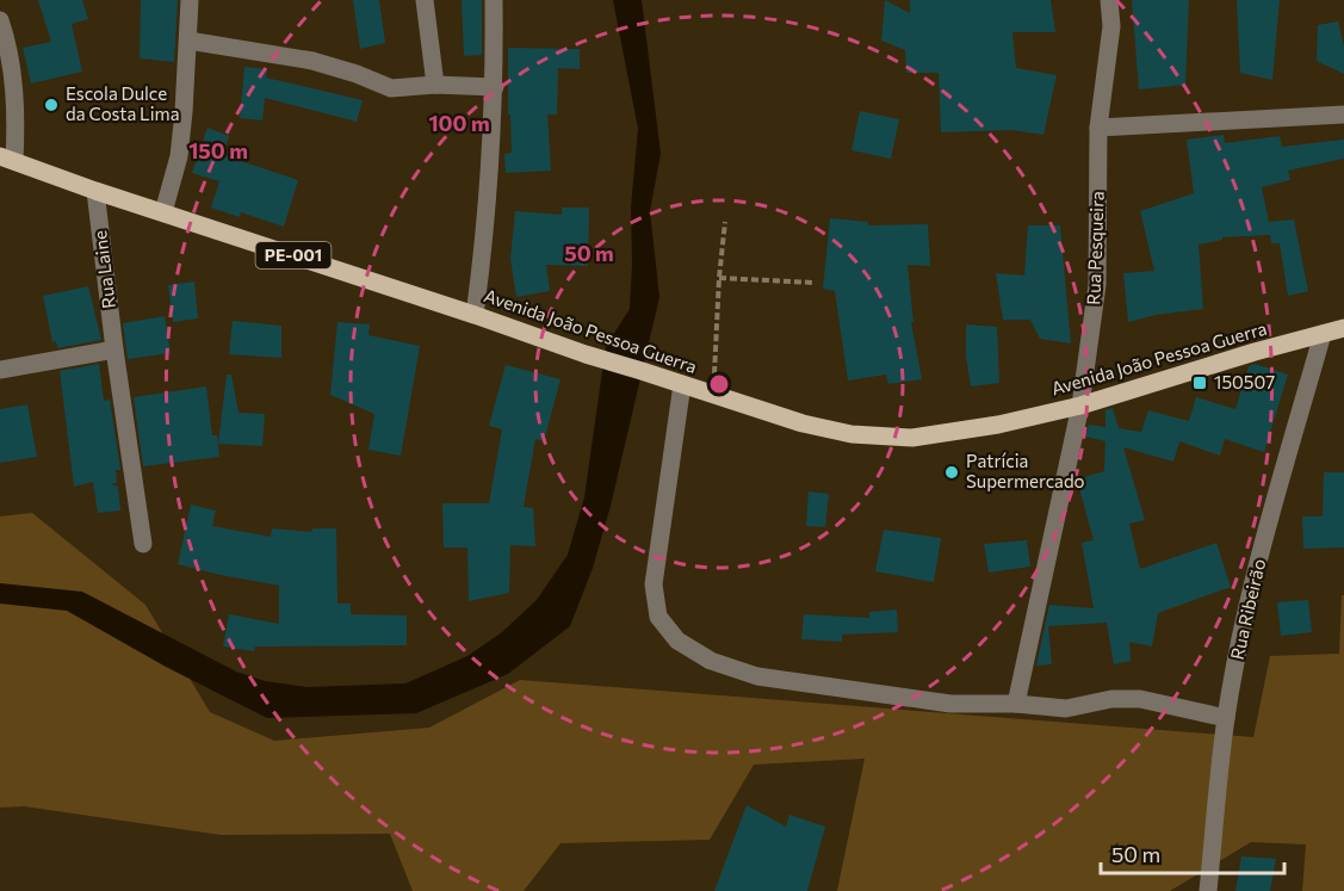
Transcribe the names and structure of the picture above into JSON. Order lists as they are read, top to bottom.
{
  "streets": {
    "main road": ["PE-001", "Avenida João Pessoa Guerra"],
    "street": ["Rua Pesqueira", "Rua Laine", "Rua Ribeirão"]
  },
  "crossings": [
    ["Rua Pesqueira", "Avenida João Pessoa Guerra"],
    ["Rua Laine", "Avenida João Pessoa Guerra"],
    ["Avenida João Pessoa Guerra", "Rua Ribeirão"]
  ],
  "places": {
    "other": ["Escola Dulce da Costa Lima", "Patrícia Supermercado"],
    "transit": ["150507"]
  },
  "scale_bar": "50 m",
  "rings": ["100 m", "150 m", "50 m"]
}
